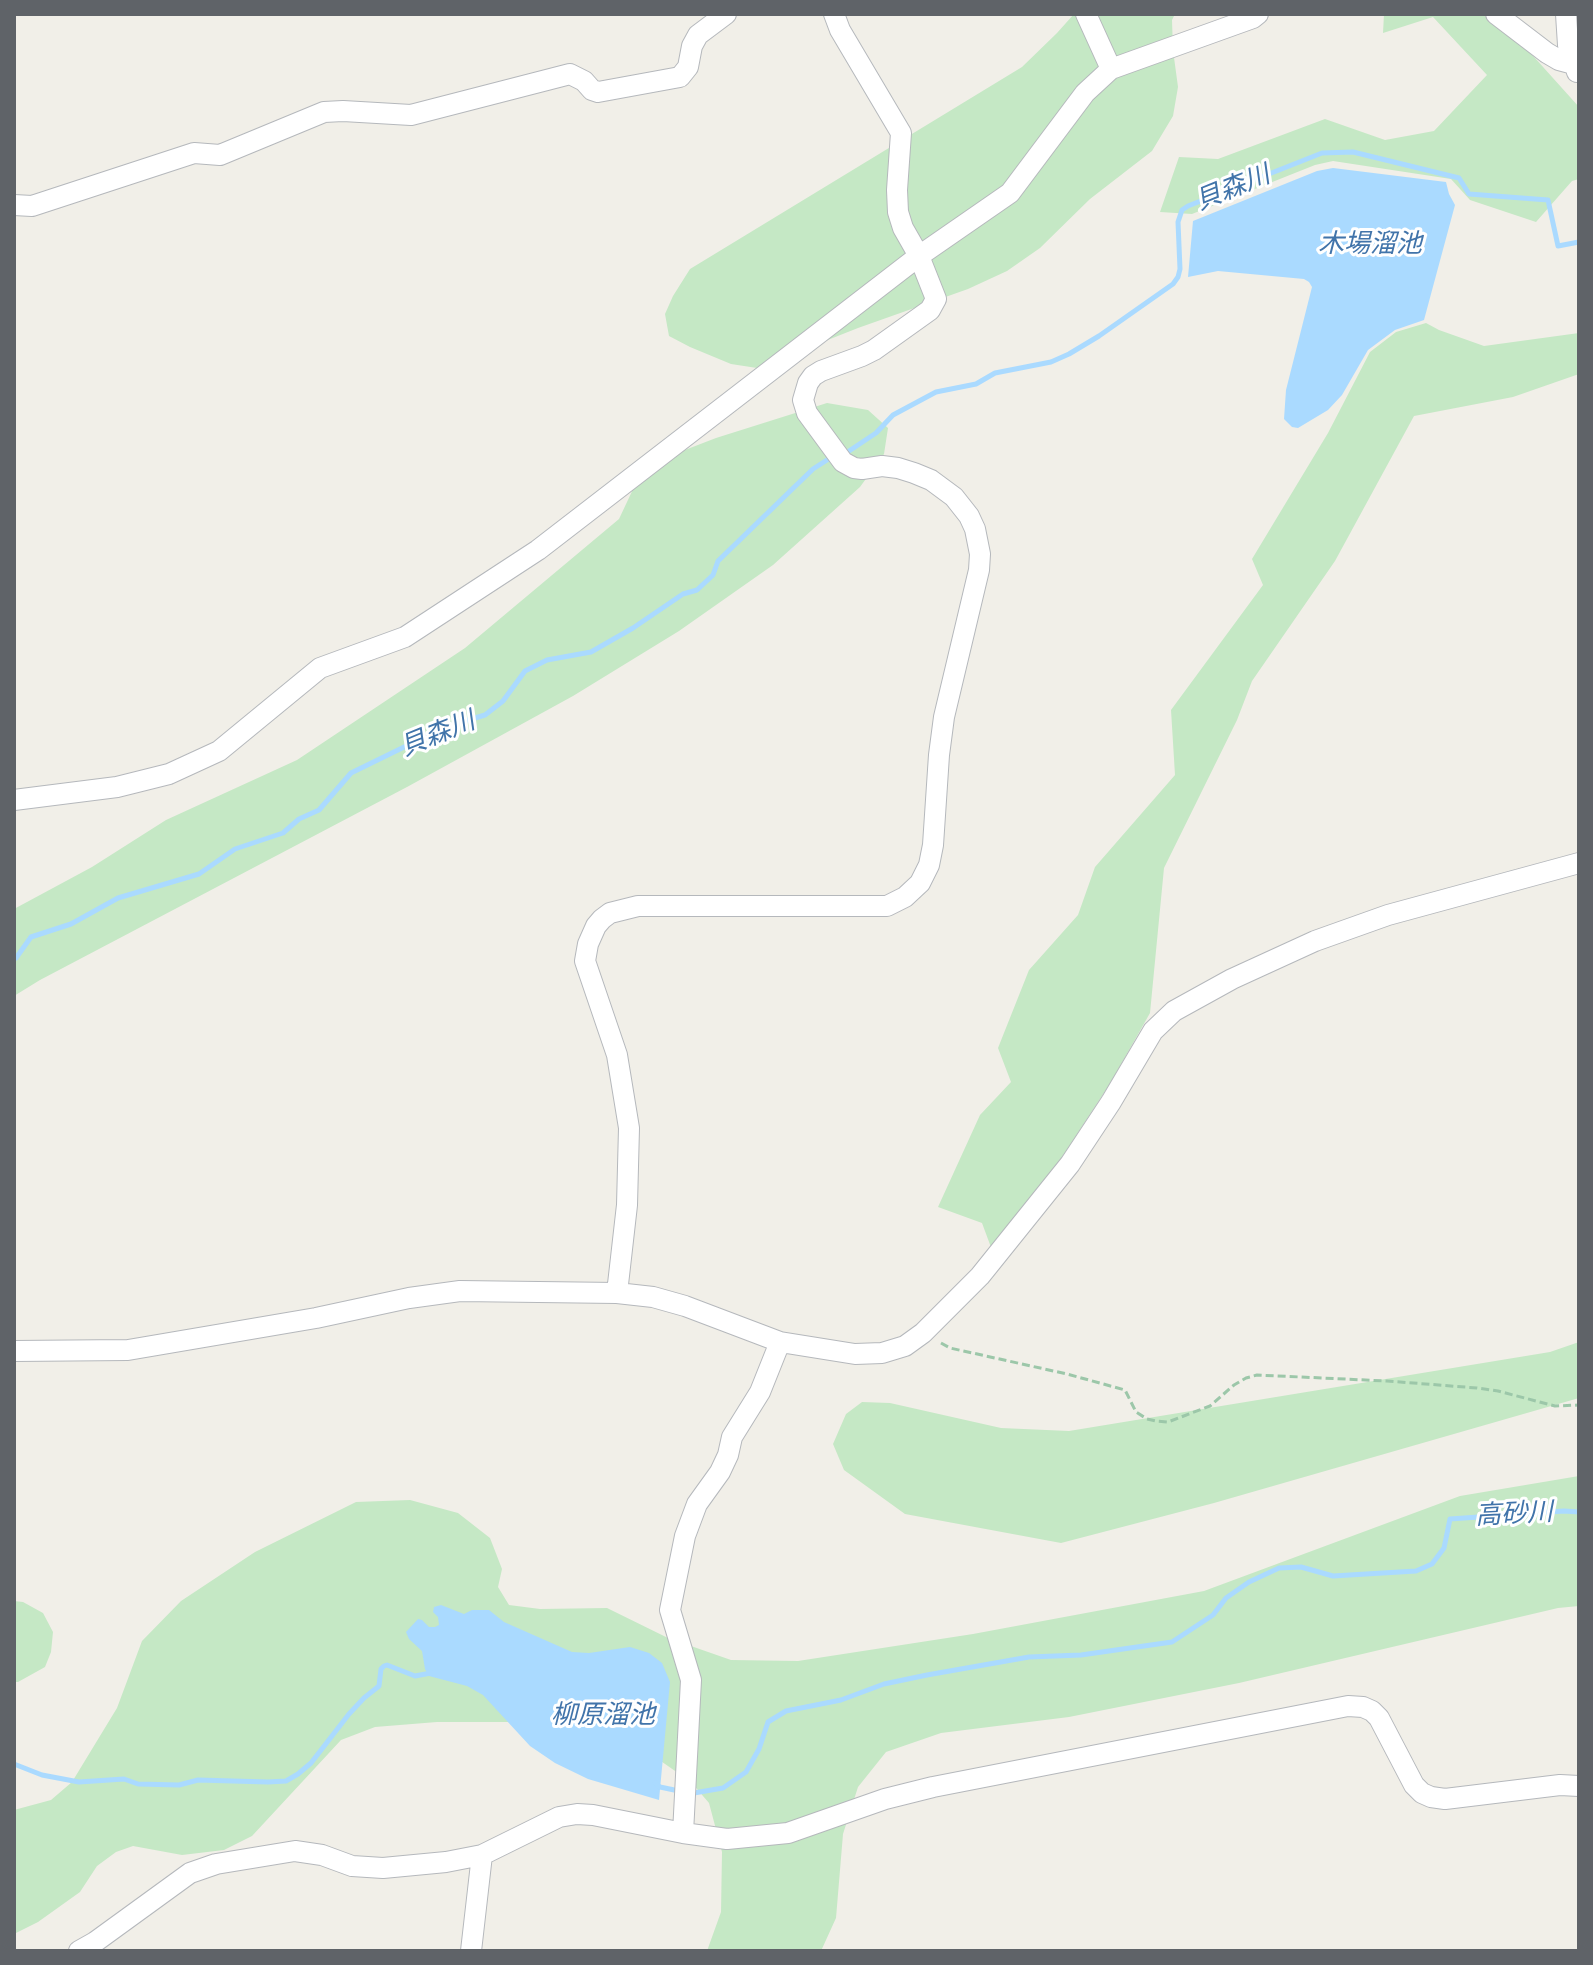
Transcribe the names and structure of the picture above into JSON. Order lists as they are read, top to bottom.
{
  "water": [
    "貝森川",
    "木場溜池",
    "高砂川",
    "柳原溜池"
  ]
}
